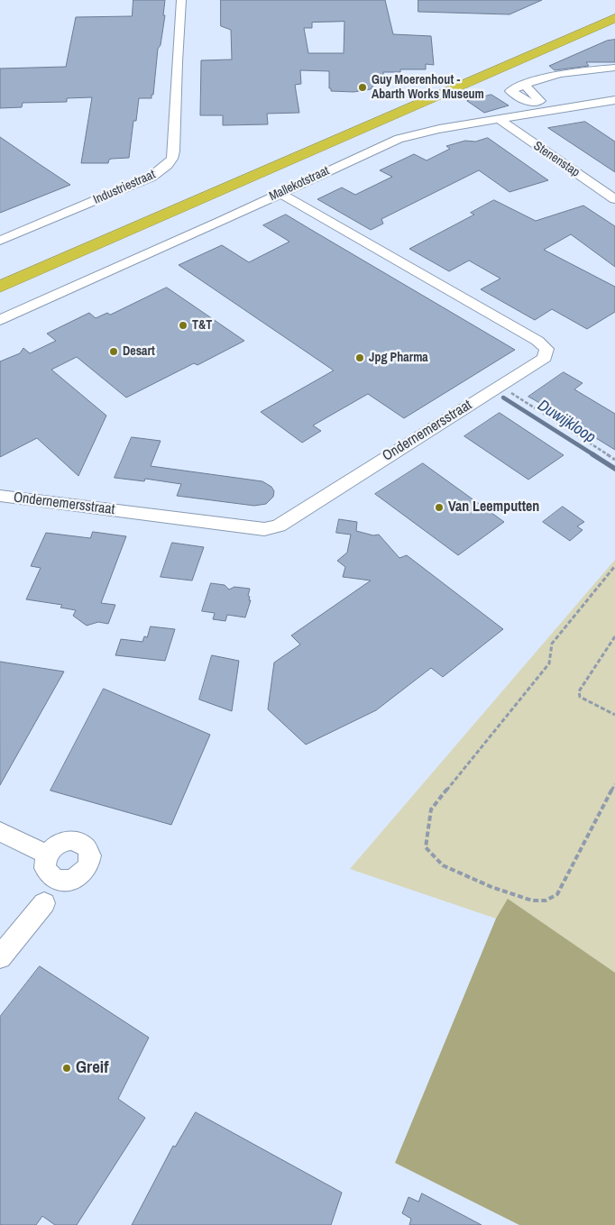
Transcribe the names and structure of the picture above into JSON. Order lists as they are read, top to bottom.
{
  "streets": {
    "street": [
      "Stenenstap",
      "Mallekotstraat",
      "Industriestraat",
      "Ondernemersstraat"
    ]
  },
  "crossings": [
    ["Stenenstap", "Mallekotstraat"],
    ["Mallekotstraat", "Ondernemersstraat"]
  ],
  "water": ["Duwijkloop"],
  "places": [
    "Guy Moerenhout - Abarth Works Museum",
    "T&T",
    "Desart",
    "Jpg Pharma",
    "Van Leemputten",
    "Greif"
  ]
}
